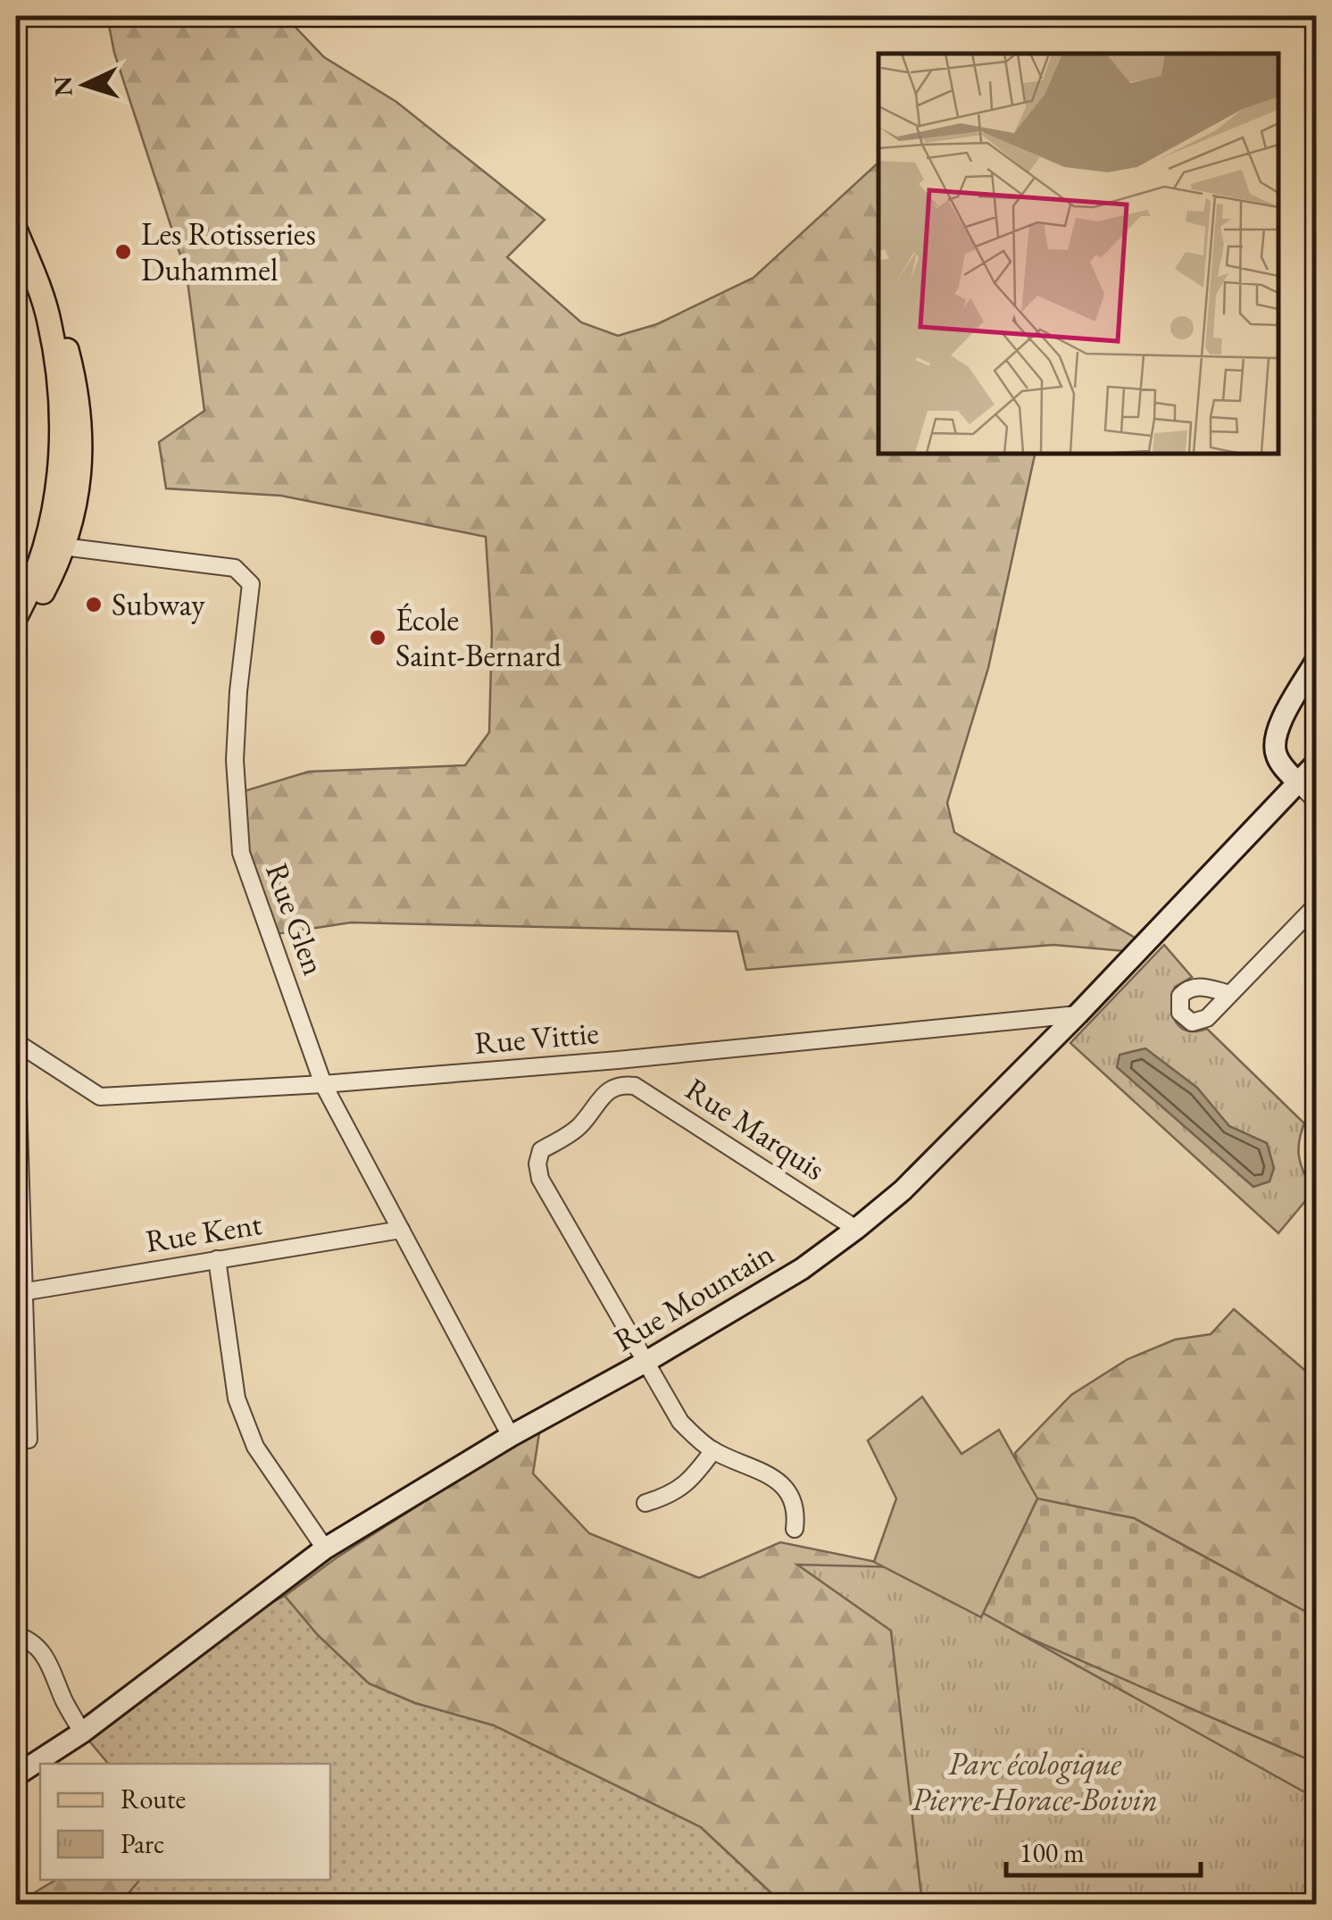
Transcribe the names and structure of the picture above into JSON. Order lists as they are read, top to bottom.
{
  "streets": {
    "street": [
      "Rue Glen",
      "Rue Vittie",
      "Rue Marquis",
      "Rue Kent",
      "Rue Mountain"
    ]
  },
  "crossings": [
    ["Rue Glen", "Rue Vittie"],
    ["Rue Glen", "Rue Kent"],
    ["Rue Glen", "Rue Mountain"],
    ["Rue Vittie", "Rue Mountain"],
    ["Rue Marquis", "Rue Mountain"]
  ],
  "parks": ["Parc écologique Pierre-Horace-Boivin"],
  "places": ["Les Rotisseries Duhammel", "Subway", "École Saint-Bernard"],
  "legend": ["Route", "Parc"],
  "scale_bar": "100 m",
  "north": "left"
}
